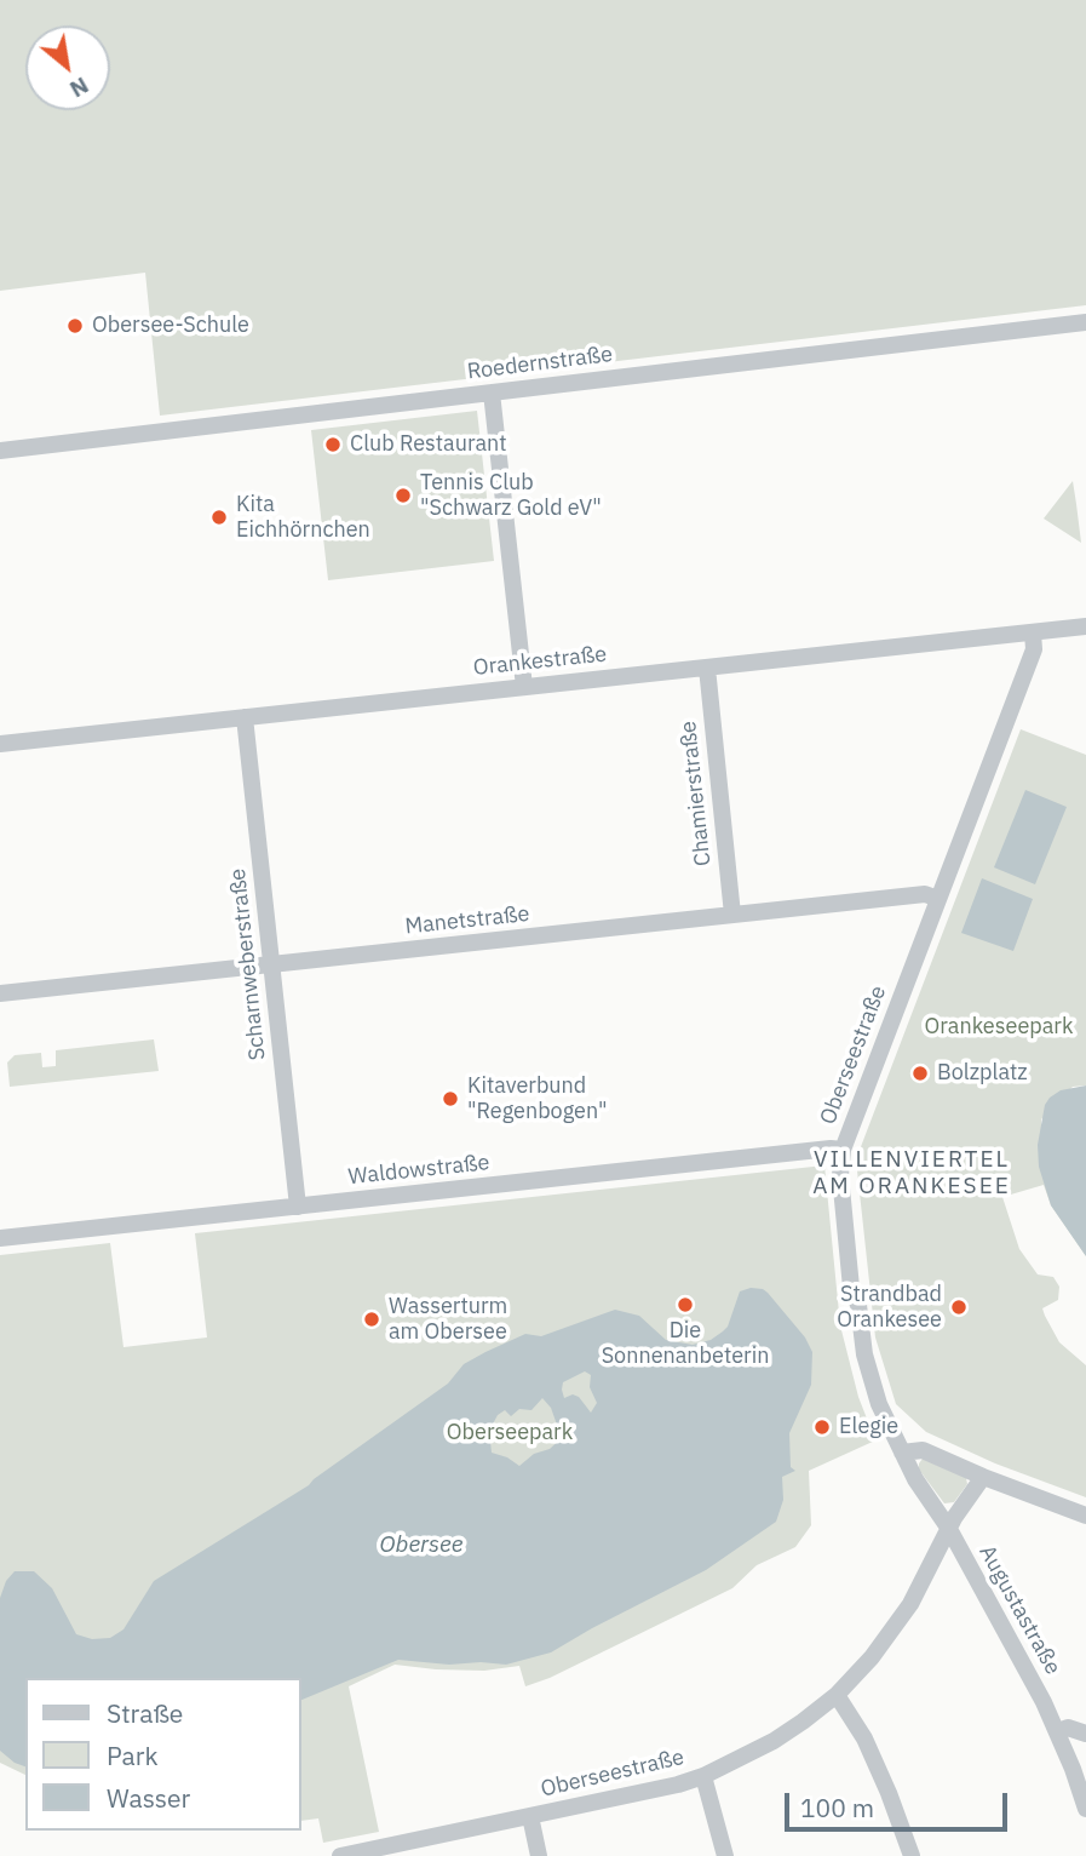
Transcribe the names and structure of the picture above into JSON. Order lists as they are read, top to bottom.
{
  "streets": {
    "street": [
      "Roedernstraße",
      "Orankestraße",
      "Chamierstraße",
      "Manetstraße",
      "Scharnweberstraße",
      "Oberseestraße",
      "Waldowstraße",
      "Augustastraße"
    ]
  },
  "crossings": [
    ["Orankestraße", "Chamierstraße"],
    ["Orankestraße", "Scharnweberstraße"],
    ["Orankestraße", "Oberseestraße"],
    ["Chamierstraße", "Manetstraße"],
    ["Manetstraße", "Scharnweberstraße"],
    ["Manetstraße", "Oberseestraße"],
    ["Scharnweberstraße", "Waldowstraße"],
    ["Oberseestraße", "Waldowstraße"],
    ["Oberseestraße", "Augustastraße"]
  ],
  "districts": ["VILLENVIERTEL AM ORANKESEE"],
  "water": ["Obersee"],
  "parks": ["Orankeseepark", "Oberseepark"],
  "places": [
    "Obersee-Schule",
    "Club Restaurant",
    "Tennis Club \"Schwarz Gold eV\"",
    "Kita Eichhörnchen",
    "Bolzplatz",
    "Kitaverbund \"Regenbogen\"",
    "Die Sonnenanbeterin",
    "Strandbad Orankesee",
    "Wasserturm am Obersee",
    "Elegie"
  ],
  "legend": ["Straße", "Park", "Wasser"],
  "scale_bar": "100 m",
  "north": "bottom right"
}
